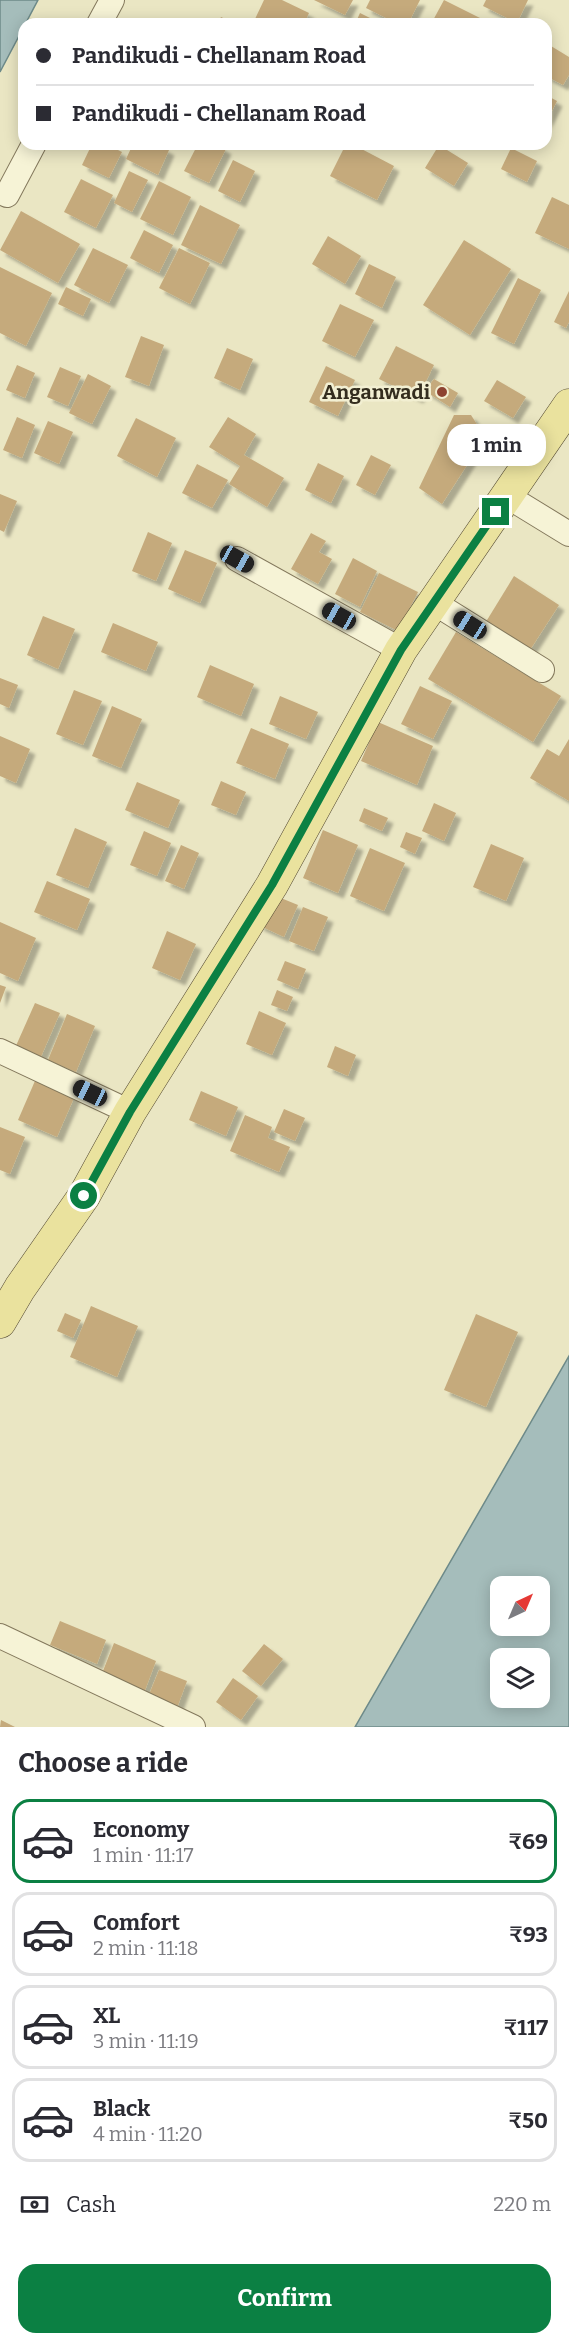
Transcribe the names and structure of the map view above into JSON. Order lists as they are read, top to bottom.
{
  "places": ["Anganwadi"],
  "north": "top right",
  "page": {
    "banner": ["Pandikudi - Chellanam Road", "Pandikudi - Chellanam Road"],
    "bubble": "1 min",
    "heading": "Choose a ride",
    "list": [
      {
        "name": "Economy",
        "note": "1 min · 11:17",
        "value": "₹69"
      },
      {
        "name": "Comfort",
        "note": "2 min · 11:18",
        "value": "₹93"
      },
      {
        "name": "XL",
        "note": "3 min · 11:19",
        "value": "₹117"
      },
      {
        "name": "Black",
        "note": "4 min · 11:20",
        "value": "₹50"
      }
    ],
    "pay": ["Cash", "220 m"],
    "buttons": "Confirm"
  }
}
